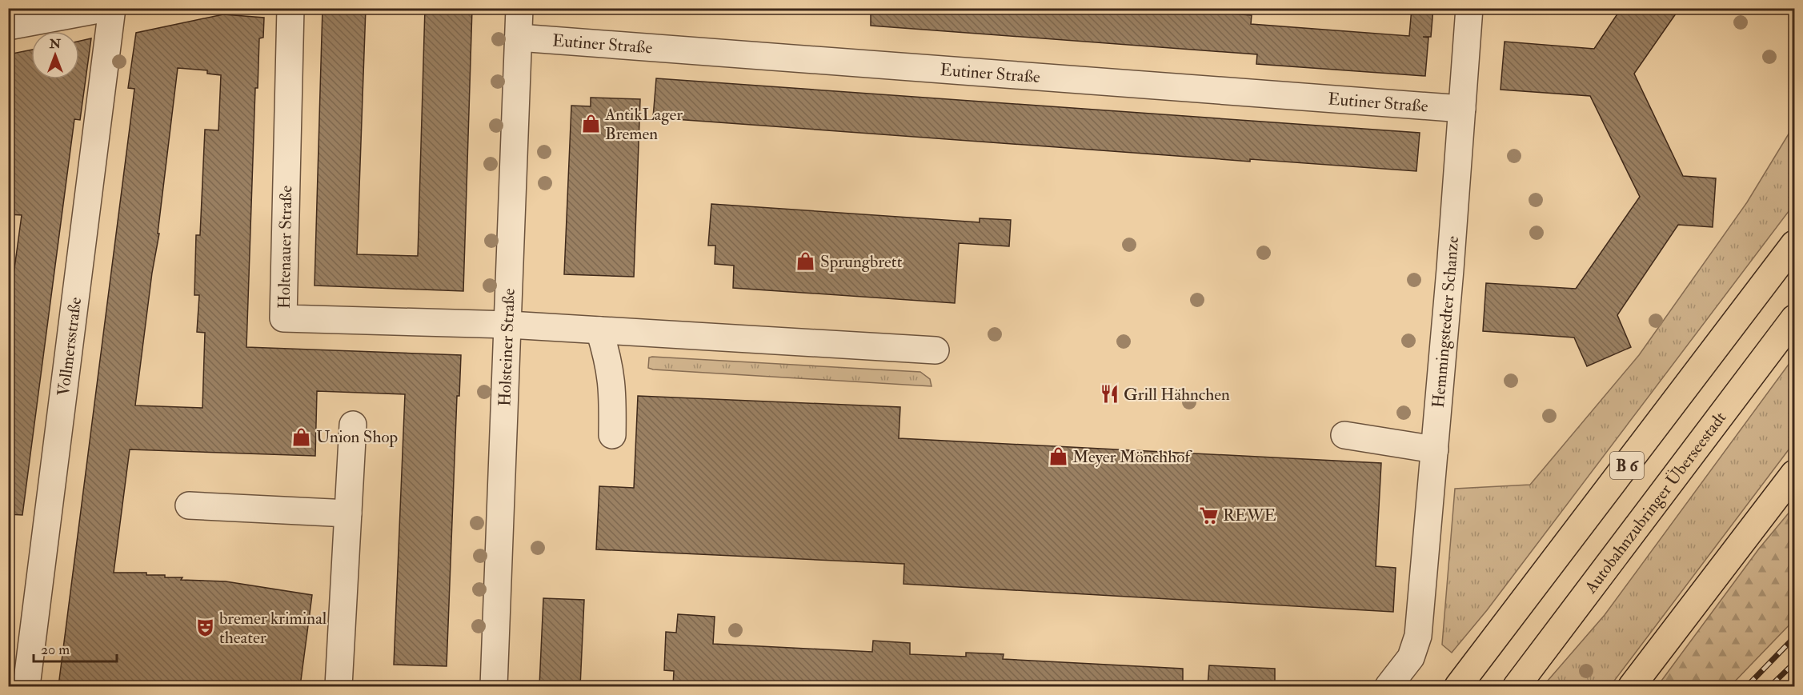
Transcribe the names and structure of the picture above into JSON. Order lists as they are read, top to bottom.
{
  "streets": {
    "highway": ["B 6", "Autobahnzubringer Überseestadt"],
    "street": [
      "Eutiner Straße",
      "Holtenauer Straße",
      "Hemmingstedter Schanze",
      "Vollmersstraße",
      "Holsteiner Straße"
    ]
  },
  "crossings": [
    ["Eutiner Straße", "Hemmingstedter Schanze"],
    ["Eutiner Straße", "Holsteiner Straße"],
    ["Holtenauer Straße", "Holsteiner Straße"]
  ],
  "places": {
    "shop": [
      "AntikLager Bremen",
      "Sprungbrett",
      "Union Shop",
      "Meyer Mönchhof"
    ],
    "restaurant": ["Grill Hähnchen"],
    "supermarket": ["REWE"],
    "theatre": ["bremer kriminal theater"]
  },
  "scale_bar": "20 m",
  "north": "top"
}
